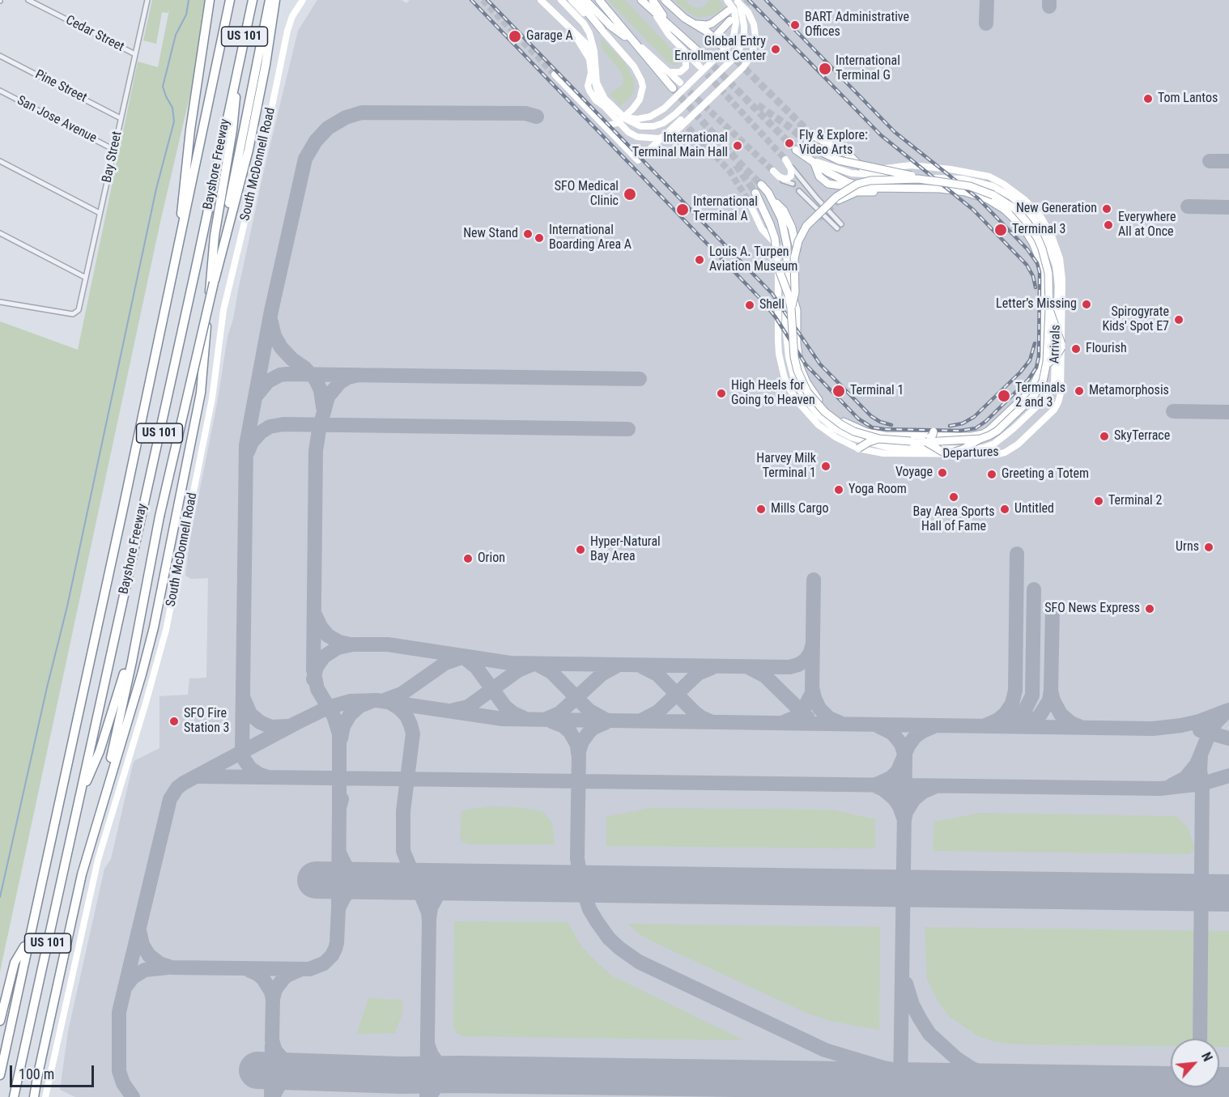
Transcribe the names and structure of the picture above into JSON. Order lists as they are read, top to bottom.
{
  "streets": {
    "highway": ["US 101", "Bayshore Freeway"],
    "main road": ["South McDonnell Road", "Arrivals", "Departures"],
    "street": [
      "Cedar Street",
      "Pine Street",
      "San Jose Avenue",
      "Bay Street"
    ]
  },
  "crossings": [
    ["Cedar Street", "Bay Street"],
    ["Pine Street", "Bay Street"],
    ["San Jose Avenue", "Bay Street"],
    ["Arrivals", "Departures"]
  ],
  "places": [
    "BART Administrative Offices",
    "Garage A",
    "Global Entry Enrollment Center",
    "International Terminal G",
    "Tom Lantos",
    "Fly & Explore: Video Arts",
    "International Terminal Main Hall",
    "SFO Medical Clinic",
    "New Generation",
    "International Terminal A",
    "Everywhere All at Once",
    "Terminal 3",
    "New Stand",
    "International Boarding Area A",
    "Louis A. Turpen Aviation Museum",
    "Letter’s Missing",
    "Shell",
    "Spirogyrate Kids' Spot E7",
    "Flourish",
    "Terminal 1",
    "Metamorphosis",
    "High Heels for Going to Heaven",
    "Terminals 2 and 3",
    "SkyTerrace",
    "Harvey Milk Terminal 1",
    "Voyage",
    "Greeting a Totem",
    "Yoga Room",
    "Bay Area Sports Hall of Fame",
    "Terminal 2",
    "Mills Cargo",
    "Untitled",
    "Urns",
    "Hyper-Natural Bay Area",
    "Orion",
    "SFO News Express",
    "SFO Fire Station 3"
  ],
  "scale_bar": "100 m",
  "north": "top right"
}
